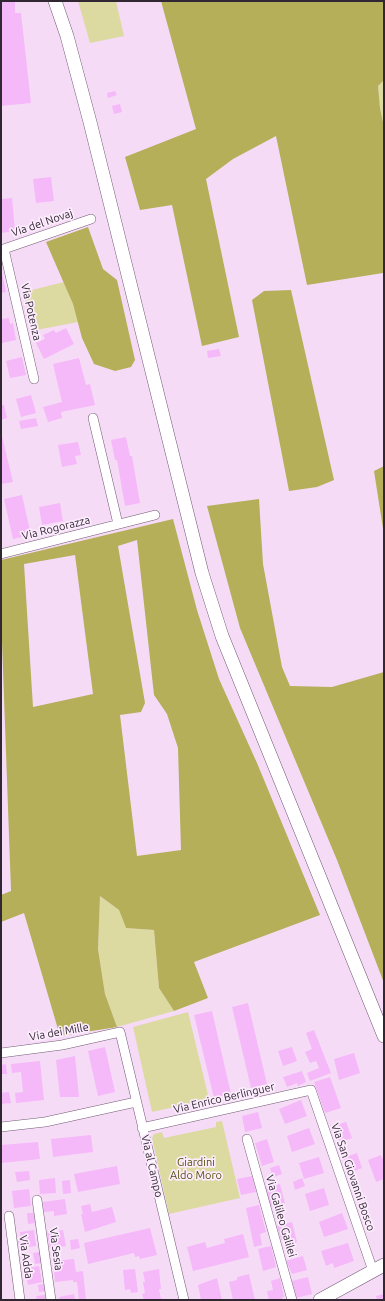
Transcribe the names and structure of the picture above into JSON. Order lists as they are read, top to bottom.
{
  "streets": {
    "street": [
      "Via del Novaj",
      "Via Potenza",
      "Via Rogorazza",
      "Via dei Mille",
      "Via Enrico Berlinguer",
      "Via al Campo",
      "Via San Giovanni Bosco",
      "Via Galileo Galilei",
      "Via Sesia",
      "Via Adda"
    ]
  },
  "crossings": [
    ["Via del Novaj", "Via Potenza"],
    ["Via dei Mille", "Via al Campo"],
    ["Via Enrico Berlinguer", "Via al Campo"],
    ["Via Enrico Berlinguer", "Via San Giovanni Bosco"]
  ],
  "parks": ["Giardini Aldo Moro"]
}
